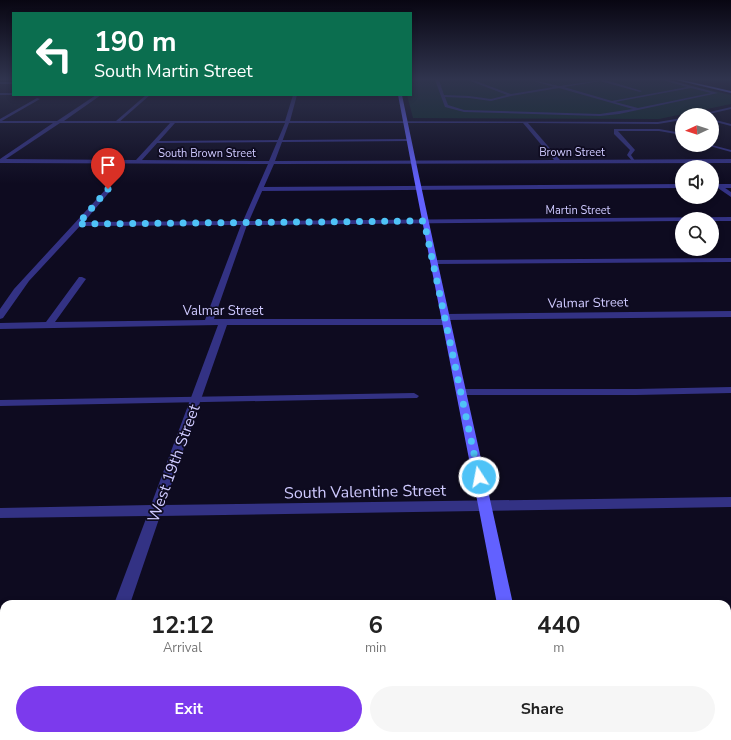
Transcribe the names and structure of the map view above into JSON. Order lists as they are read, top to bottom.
{
  "streets": {
    "street": [
      "Brown Street",
      "South Brown Street",
      "Martin Street",
      "Valmar Street",
      "West 19th Street",
      "South Valentine Street"
    ]
  },
  "crossings": [
    ["Brown Street", "South Brown Street"],
    ["Valmar Street", "West 19th Street"],
    ["West 19th Street", "South Valentine Street"]
  ],
  "north": "left",
  "page": {
    "turn": ["190 m", "South Martin Street"],
    "eta": [
      "12:12",
      "Arrival",
      "6",
      "min",
      "440",
      "m"
    ],
    "buttons": ["Exit", "Share"]
  }
}
